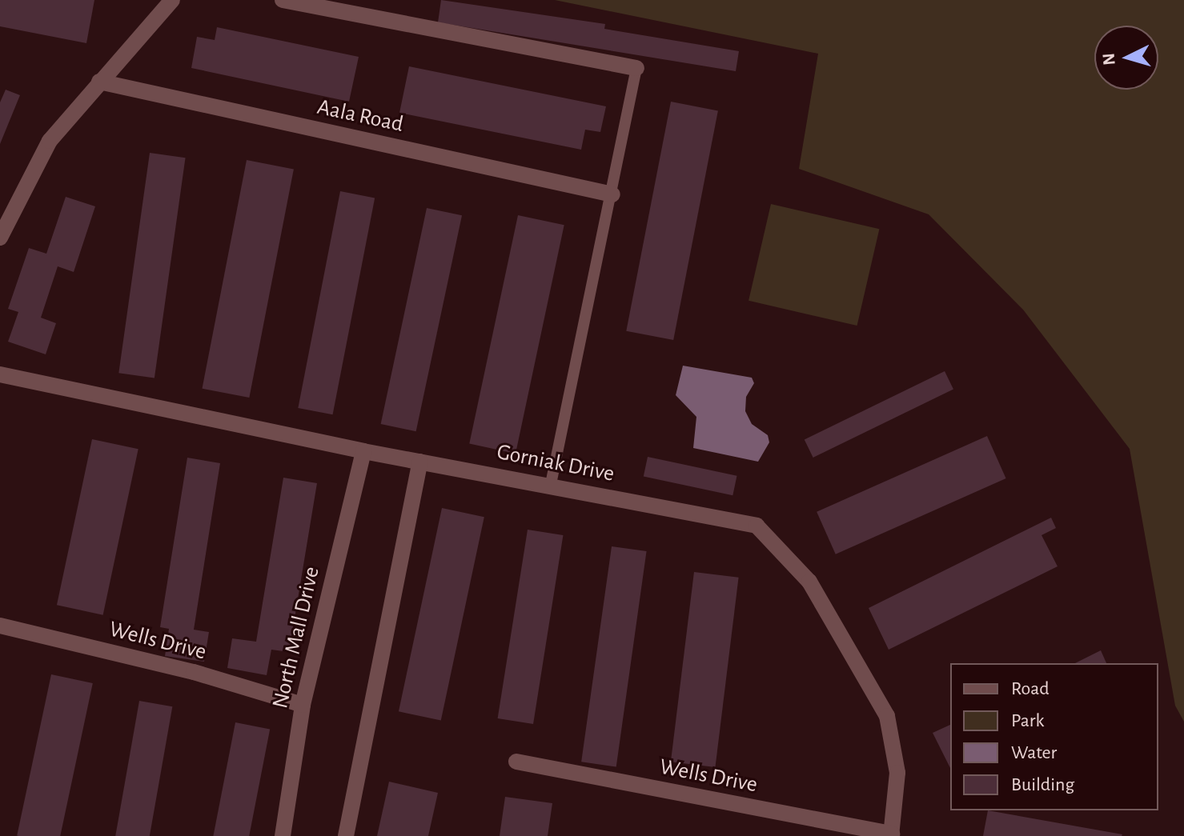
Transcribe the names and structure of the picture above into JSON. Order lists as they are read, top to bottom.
{
  "streets": {
    "street": [
      "Aala Road",
      "Gorniak Drive",
      "North Mall Drive",
      "Wells Drive"
    ]
  },
  "crossings": [
    ["Gorniak Drive", "North Mall Drive"],
    ["Gorniak Drive", "Wells Drive"],
    ["North Mall Drive", "Wells Drive"]
  ],
  "legend": [
    "Road",
    "Park",
    "Water",
    "Building"
  ],
  "north": "left"
}
